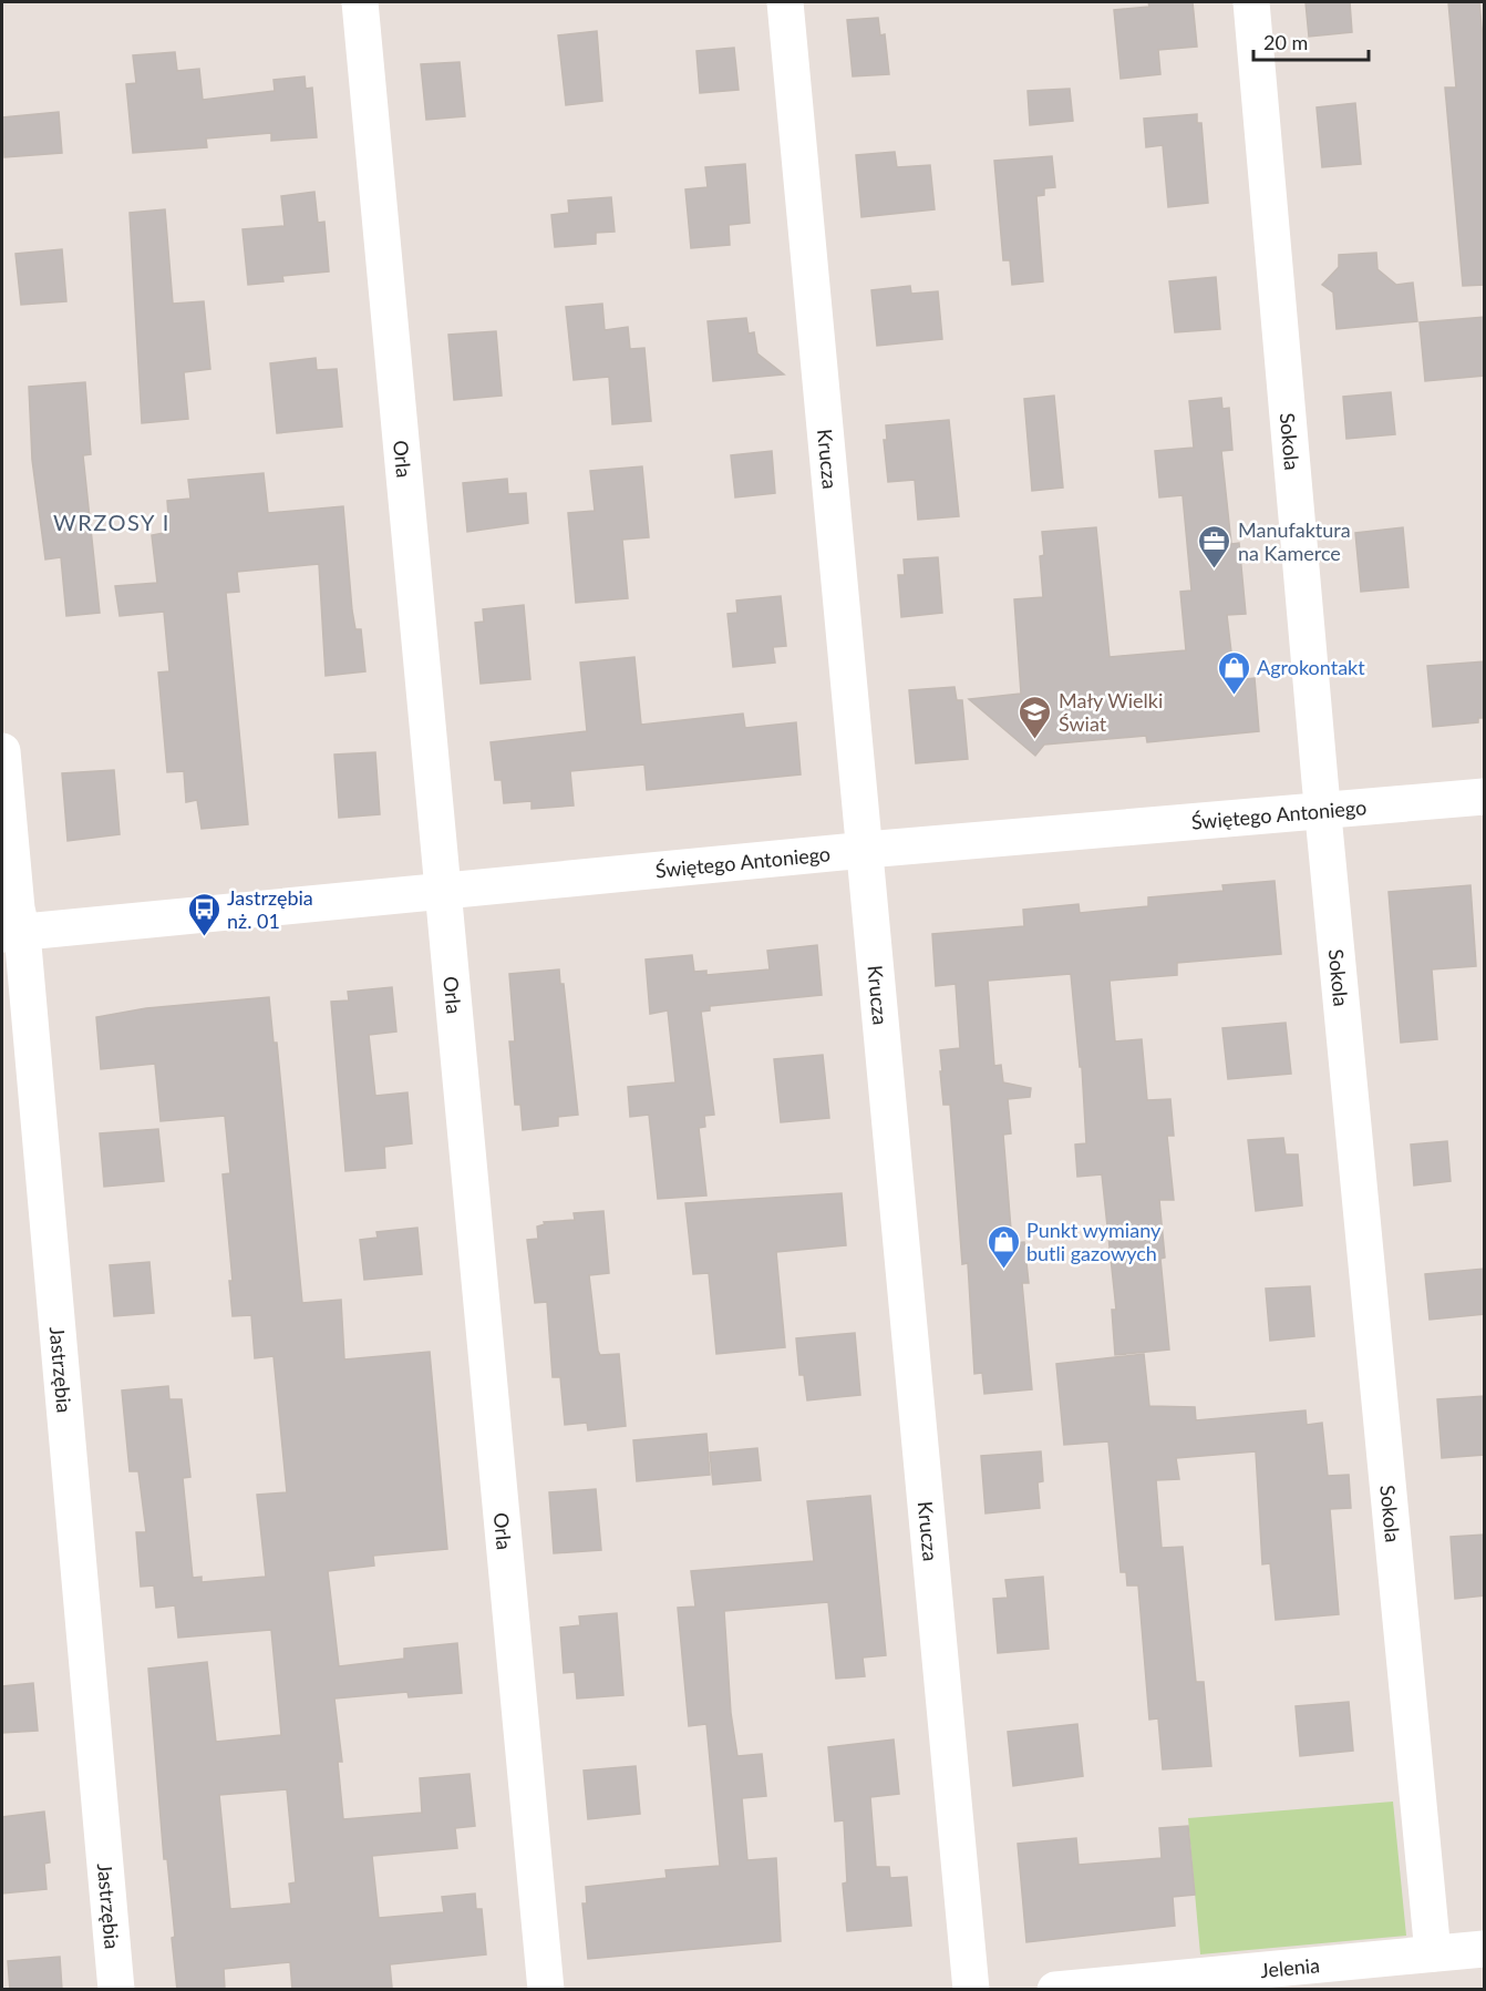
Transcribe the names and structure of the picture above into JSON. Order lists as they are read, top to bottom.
{
  "streets": {
    "street": [
      "Sokola",
      "Orla",
      "Krucza",
      "Świętego Antoniego",
      "Jastrzębia",
      "Jelenia"
    ]
  },
  "crossings": [
    ["Sokola", "Świętego Antoniego"],
    ["Sokola", "Jelenia"],
    ["Orla", "Świętego Antoniego"],
    ["Krucza", "Świętego Antoniego"],
    ["Świętego Antoniego", "Jastrzębia"]
  ],
  "districts": ["WRZOSY I"],
  "places": {
    "office": ["Manufaktura na Kamerce"],
    "shop": ["Agrokontakt", "Punkt wymiany butli gazowych"],
    "school or university": ["Mały Wielki Świat"],
    "bus stop": ["Jastrzębia nż. 01"]
  },
  "scale_bar": "20 m"
}
